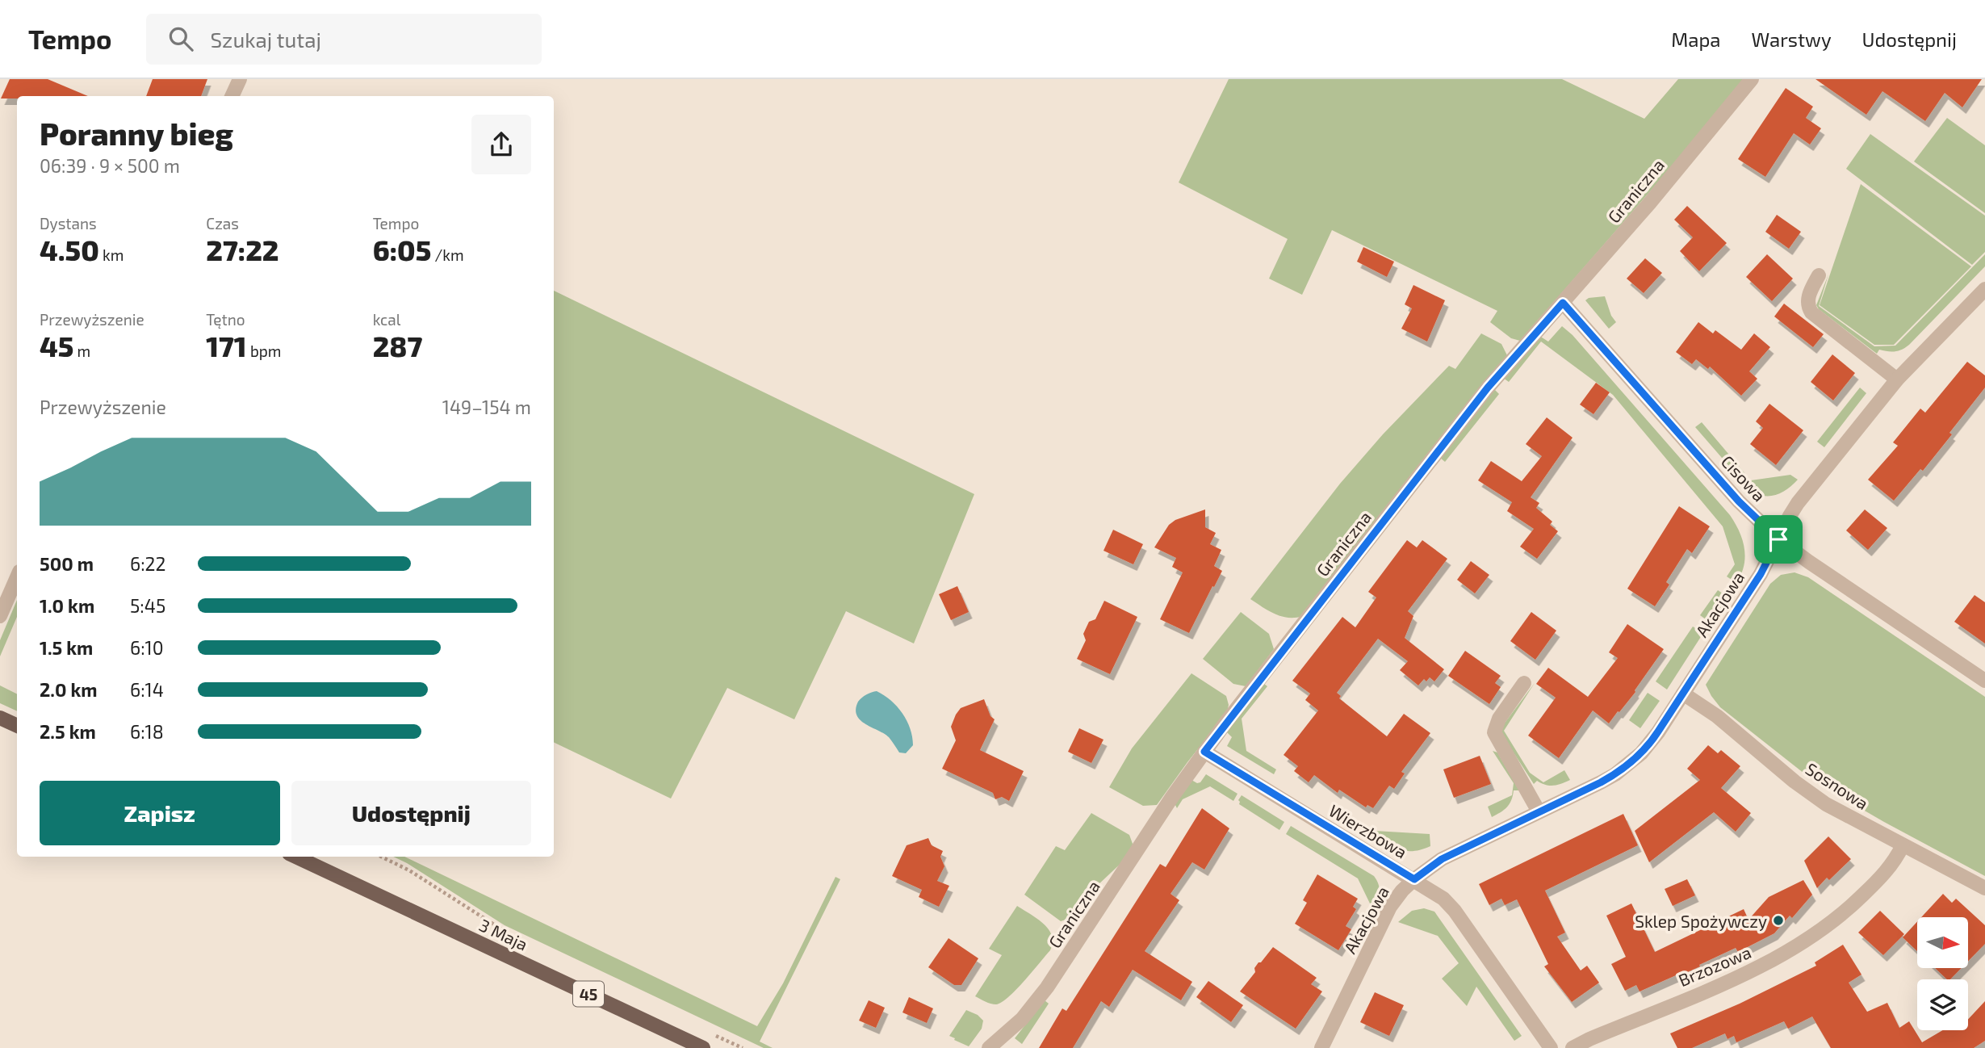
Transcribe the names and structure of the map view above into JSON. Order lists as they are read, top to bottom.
{
  "streets": {
    "main road": ["3 Maja", "45"],
    "street": [
      "Graniczna",
      "Cisowa",
      "Akacjowa",
      "Sosnowa",
      "Wierzbowa",
      "Brzozowa"
    ]
  },
  "crossings": [
    ["Graniczna", "Cisowa"],
    ["Graniczna", "Wierzbowa"],
    ["Cisowa", "Akacjowa"],
    ["Akacjowa", "Sosnowa"],
    ["Akacjowa", "Wierzbowa"],
    ["Sosnowa", "Brzozowa"]
  ],
  "places": ["Sklep Spożywczy"],
  "north": "right",
  "page": {
    "header": "Tempo",
    "search": "Szukaj tutaj",
    "nav": ["Mapa", "Warstwy", "Udostępnij"],
    "heading": ["Poranny bieg", "06:39 · 9 × 500 m"],
    "stats": [
      ["Dystans", "4.50 km"],
      ["Czas", "27:22"],
      ["Tempo", "6:05 /km"],
      ["Przewyższenie", "45 m"],
      ["Tętno", "171 bpm"],
      ["kcal", "287"]
    ],
    "chart": ["Przewyższenie", "149–154 m"],
    "list": [
      {
        "name": "500 m",
        "note": "6:22"
      },
      {
        "name": "1.0 km",
        "note": "5:45"
      },
      {
        "name": "1.5 km",
        "note": "6:10"
      },
      {
        "name": "2.0 km",
        "note": "6:14"
      },
      {
        "name": "2.5 km",
        "note": "6:18"
      }
    ],
    "buttons": ["Zapisz", "Udostępnij"]
  }
}
